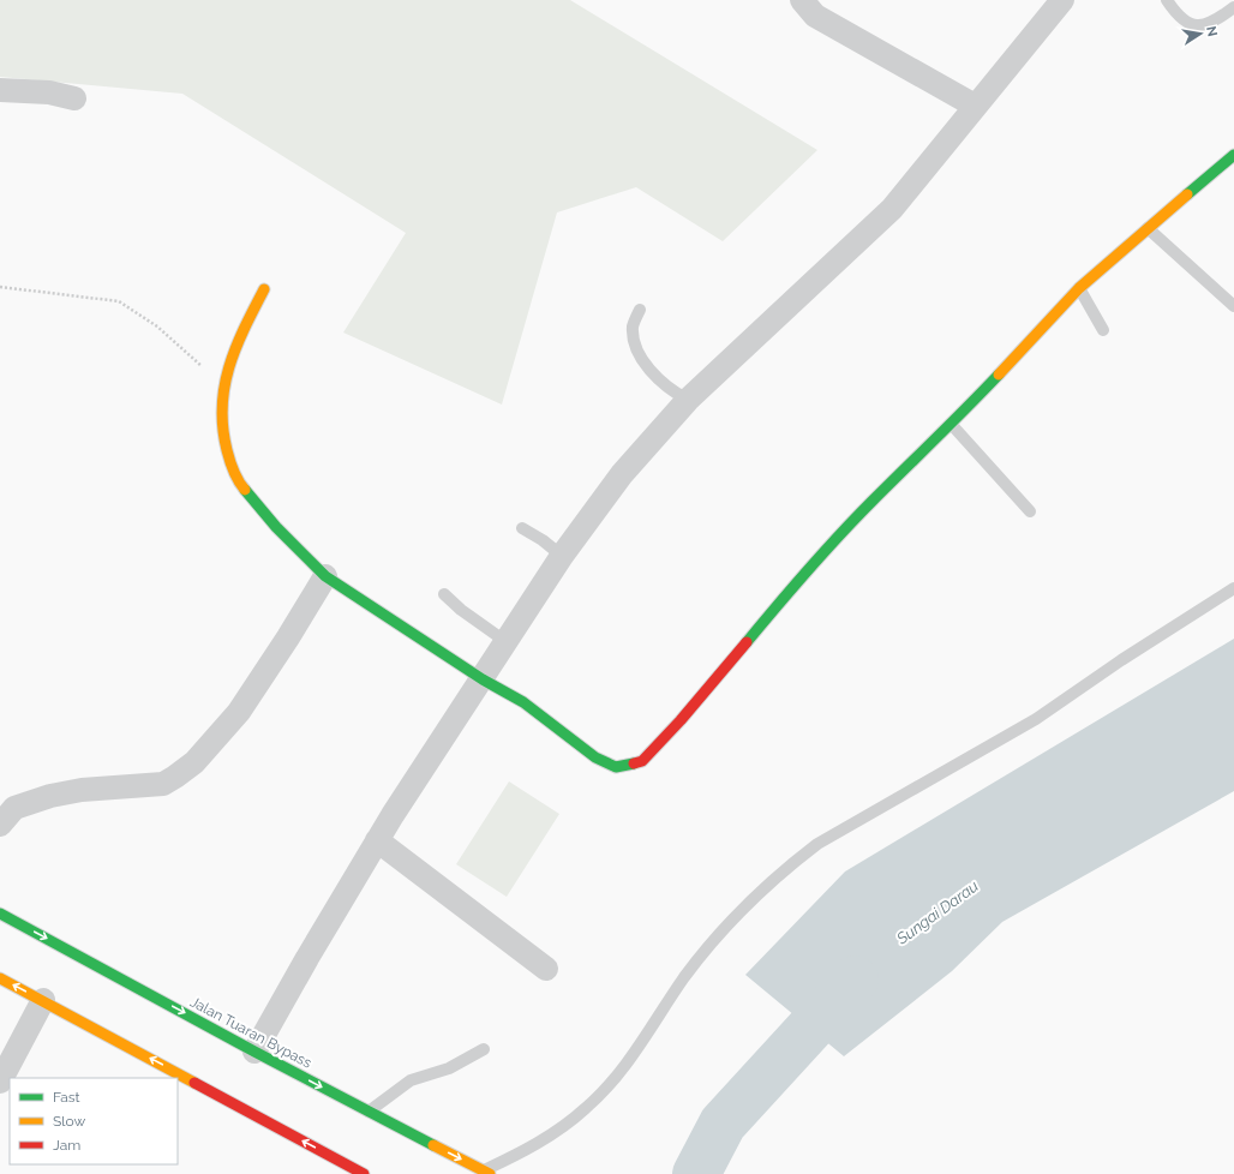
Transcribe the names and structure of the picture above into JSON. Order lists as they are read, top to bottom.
{
  "streets": {
    "main road": ["Jalan Tuaran Bypass"]
  },
  "water": ["Sungai Darau"],
  "legend": ["Fast", "Slow", "Jam"],
  "north": "right"
}
